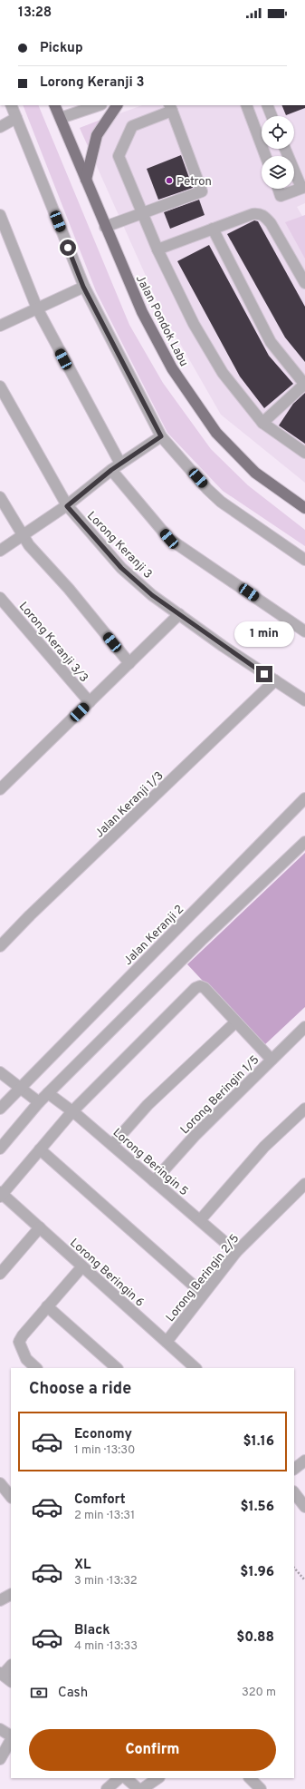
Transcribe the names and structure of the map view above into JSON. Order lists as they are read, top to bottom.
{
  "streets": {
    "main road": ["Jalan Pondok Labu"],
    "street": [
      "Lorong Keranji 3",
      "Lorong Keranji 3/3",
      "Jalan Keranji 1/3",
      "Jalan Keranji 2",
      "Lorong Beringin 1/5",
      "Lorong Beringin 5",
      "Lorong Beringin 6",
      "Lorong Beringin 2/5"
    ]
  },
  "crossings": [
    ["Lorong Keranji 3", "Jalan Keranji 1/3"],
    ["Lorong Beringin 1/5", "Lorong Beringin 5"],
    ["Lorong Beringin 5", "Lorong Beringin 2/5"],
    ["Lorong Beringin 6", "Lorong Beringin 2/5"]
  ],
  "places": ["Petron"],
  "page": {
    "status": "13:28",
    "banner": ["Pickup", "Lorong Keranji 3"],
    "bubble": "1 min",
    "heading": "Choose a ride",
    "list": [
      {
        "name": "Economy",
        "note": "1 min · 13:30",
        "value": "$1.16"
      },
      {
        "name": "Comfort",
        "note": "2 min · 13:31",
        "value": "$1.56"
      },
      {
        "name": "XL",
        "note": "3 min · 13:32",
        "value": "$1.96"
      },
      {
        "name": "Black",
        "note": "4 min · 13:33",
        "value": "$0.88"
      }
    ],
    "pay": ["Cash", "320 m"],
    "buttons": "Confirm"
  }
}
